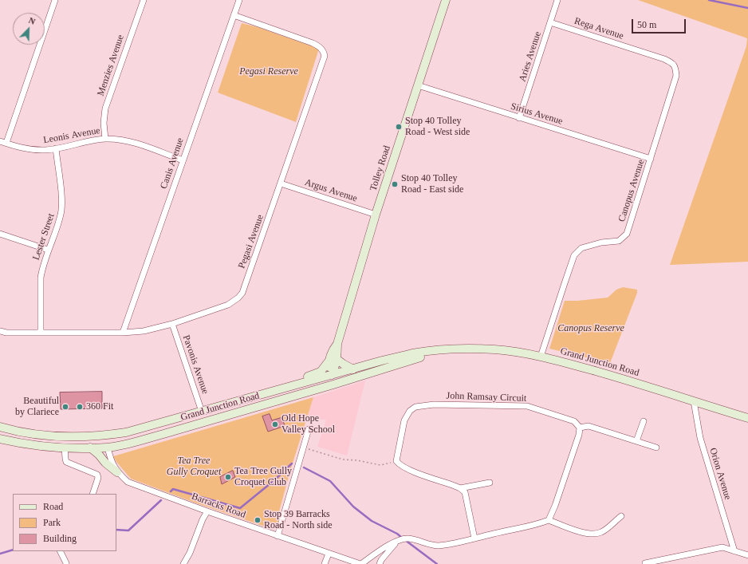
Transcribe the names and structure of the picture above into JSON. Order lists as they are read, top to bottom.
{
  "streets": {
    "main road": ["Tolley Road", "Grand Junction Road"],
    "street": [
      "Rega Avenue",
      "Aries Avenue",
      "Menzies Avenue",
      "Sirius Avenue",
      "Leonis Avenue",
      "Canis Avenue",
      "Argus Avenue",
      "Canopus Avenue",
      "Lester Street",
      "Pegasi Avenue",
      "Pavonis Avenue",
      "John Ramsay Circuit",
      "Orion Avenue",
      "Barracks Road"
    ]
  },
  "crossings": [
    ["Rega Avenue", "Aries Avenue"],
    ["Rega Avenue", "Canopus Avenue"],
    ["Aries Avenue", "Sirius Avenue"],
    ["Menzies Avenue", "Leonis Avenue"],
    ["Sirius Avenue", "Tolley Road"],
    ["Sirius Avenue", "Canopus Avenue"],
    ["Leonis Avenue", "Canis Avenue"],
    ["Leonis Avenue", "Lester Street"],
    ["Canis Avenue", "Pegasi Avenue"],
    ["Tolley Road", "Argus Avenue"],
    ["Tolley Road", "Grand Junction Road"],
    ["Argus Avenue", "Pegasi Avenue"],
    ["Canopus Avenue", "Grand Junction Road"],
    ["Lester Street", "Pegasi Avenue"],
    ["Pegasi Avenue", "Pavonis Avenue"],
    ["Grand Junction Road", "Pavonis Avenue"],
    ["Grand Junction Road", "Orion Avenue"],
    ["Grand Junction Road", "Barracks Road"]
  ],
  "parks": ["Pegasi Reserve", "Canopus Reserve", "Tea Tree Gully Croquet"],
  "places": [
    "Stop 40 Tolley Road - West side",
    "Stop 40 Tolley Road - East side",
    "Beautiful by Clariece",
    "360 Fit",
    "Old Hope Valley School",
    "Tea Tree Gully Croquet Club",
    "Stop 39 Barracks Road - North side"
  ],
  "legend": ["Road", "Park", "Building"],
  "scale_bar": "50 m",
  "north": "top right"
}
